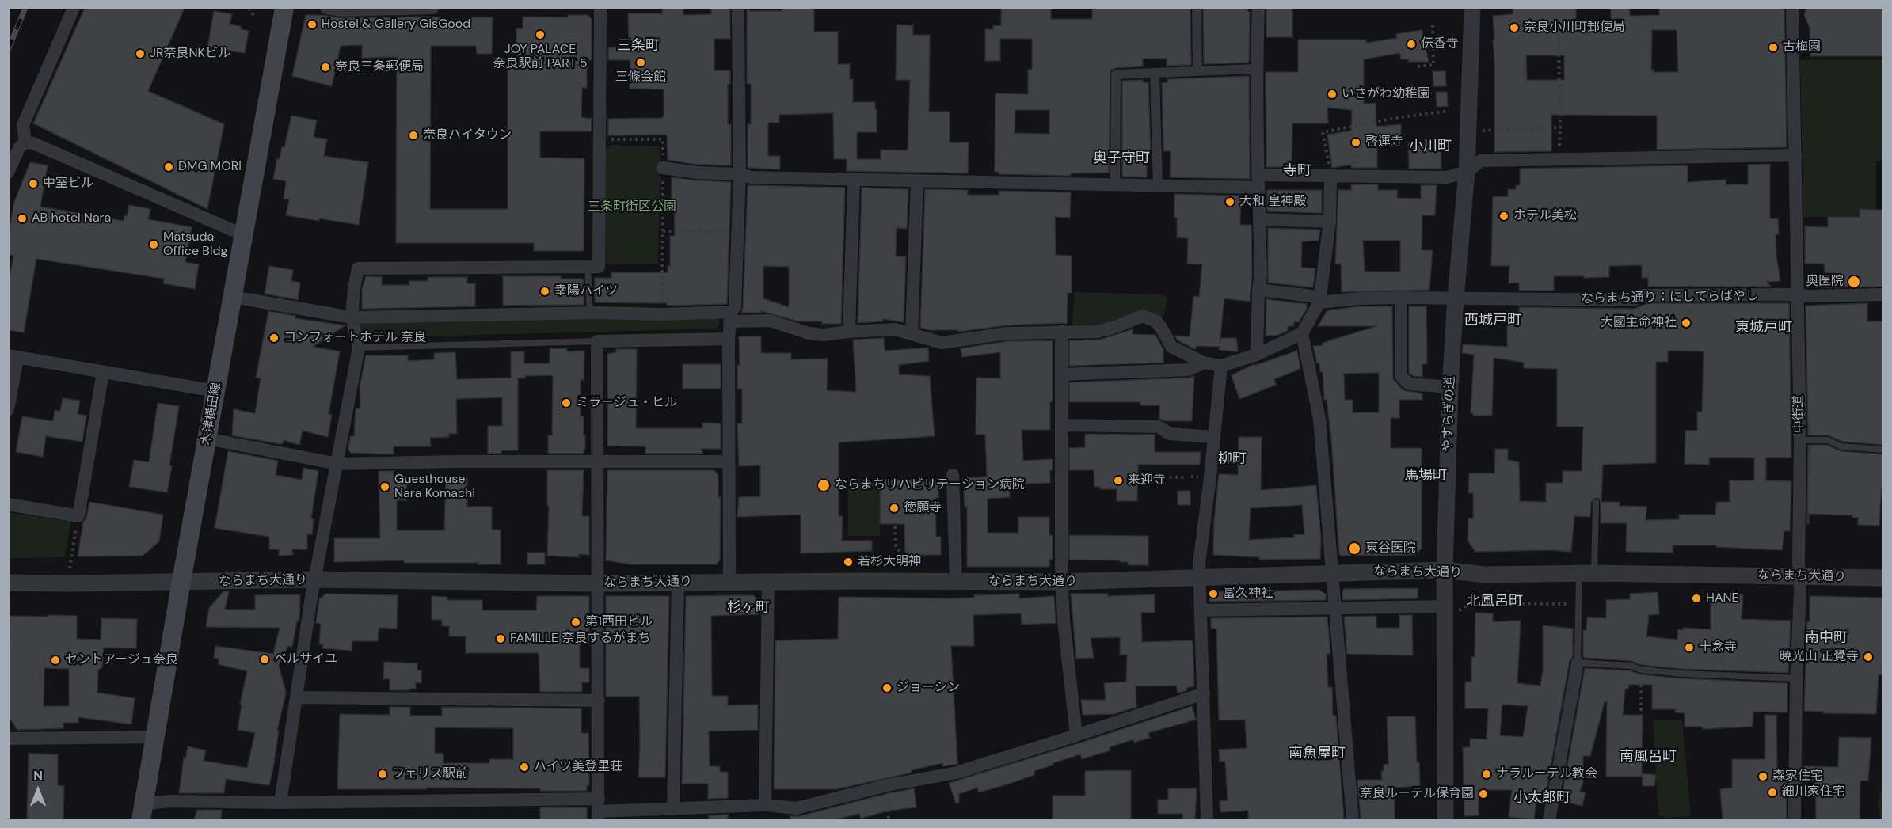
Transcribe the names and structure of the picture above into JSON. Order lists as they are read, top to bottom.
{
  "streets": {
    "main road": ["木津横田線"],
    "street": [
      "ならまち通り：にしてらばやし",
      "やすらぎの道",
      "中街道",
      "ならまち大通り"
    ]
  },
  "crossings": [
    ["ならまち通り：にしてらばやし", "やすらぎの道"],
    ["ならまち通り：にしてらばやし", "中街道"],
    ["木津横田線", "ならまち大通り"],
    ["やすらぎの道", "ならまち大通り"],
    ["中街道", "ならまち大通り"]
  ],
  "districts": [
    "三条町",
    "小川町",
    "奥子守町",
    "寺町",
    "西城戸町",
    "東城戸町",
    "柳町",
    "馬場町",
    "北風呂町",
    "杉ヶ町",
    "南中町",
    "南魚屋町",
    "南風呂町",
    "小太郎町"
  ],
  "parks": ["三条町街区公園"],
  "places": [
    "Hostel & Gallery GisGood",
    "奈良小川町郵便局",
    "JOY PALACE 奈良駅前 PART 5",
    "伝香寺",
    "古梅園",
    "JR奈良NKビル",
    "三條会館",
    "奈良三条郵便局",
    "いさがわ幼稚園",
    "奈良ハイタウン",
    "啓運寺",
    "DMG MORI",
    "中室ビル",
    "大和 皇神殿",
    "ホテル美松",
    "AB hotel Nara",
    "Matsuda Office Bldg",
    "奥医院",
    "幸陽ハイツ",
    "大國主命神社",
    "コンフォートホテル 奈良",
    "ミラージュ・ヒル",
    "来迎寺",
    "ならまちリハビリテーション病院",
    "Guesthouse Nara Komachi",
    "徳願寺",
    "東谷医院",
    "若杉大明神",
    "富久神社",
    "HANE",
    "第1西田ビル",
    "FAMILLE 奈良するがまち",
    "十念寺",
    "暁光山 正覺寺",
    "ベルサイユ",
    "セントアージュ奈良",
    "ジョーシン",
    "ハイツ美登里荘",
    "フェリス駅前",
    "ナラルーテル教会",
    "森家住宅",
    "細川家住宅",
    "奈良ルーテル保育園"
  ],
  "north": "top"
}
